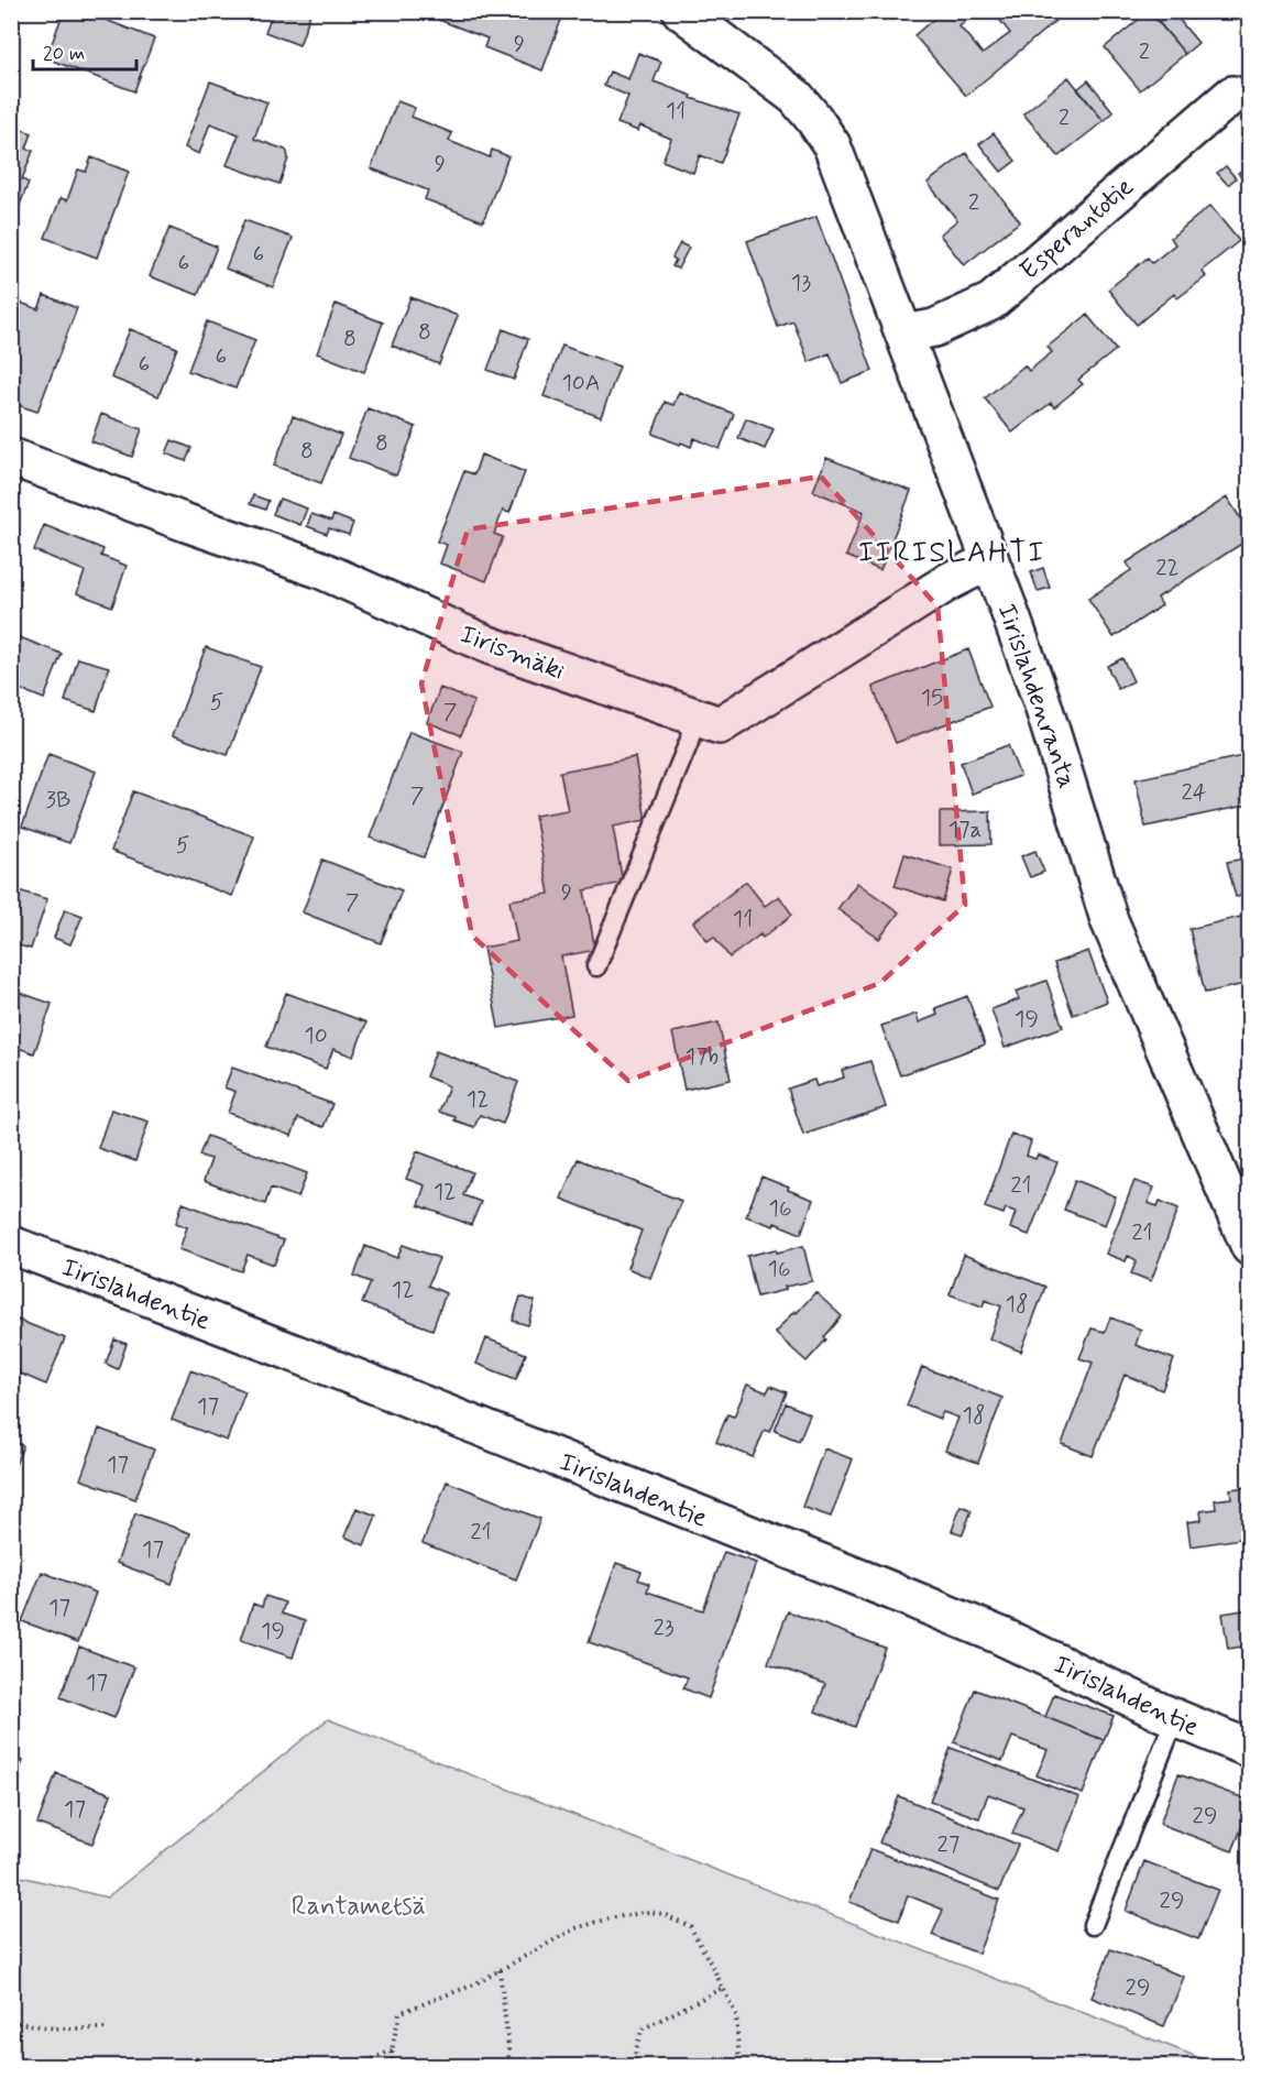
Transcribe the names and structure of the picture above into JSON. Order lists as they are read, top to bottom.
{
  "streets": {
    "street": [
      "Esperantotie",
      "Iirismäki",
      "Iirislahdenranta",
      "Iirislahdentie"
    ]
  },
  "crossings": [
    ["Esperantotie", "Iirislahdenranta"],
    ["Iirismäki", "Iirislahdenranta"]
  ],
  "districts": ["IIRISLAHTI"],
  "parks": ["Rantametsä"],
  "house_numbers": [
    "9",
    "2",
    "11",
    "2",
    "9",
    "2",
    "6",
    "6",
    "13",
    "8",
    "8",
    "6",
    "6",
    "10A",
    "8",
    "8",
    "22",
    "15",
    "5",
    "7",
    "24",
    "7",
    "3B",
    "17a",
    "5",
    "9",
    "7",
    "11",
    "19",
    "10",
    "17b",
    "12",
    "21",
    "12",
    "16",
    "21",
    "16",
    "12",
    "18",
    "17",
    "18",
    "17",
    "21",
    "17",
    "17",
    "23",
    "19",
    "17",
    "17",
    "29",
    "27",
    "29",
    "29"
  ],
  "scale_bar": "20 m"
}
